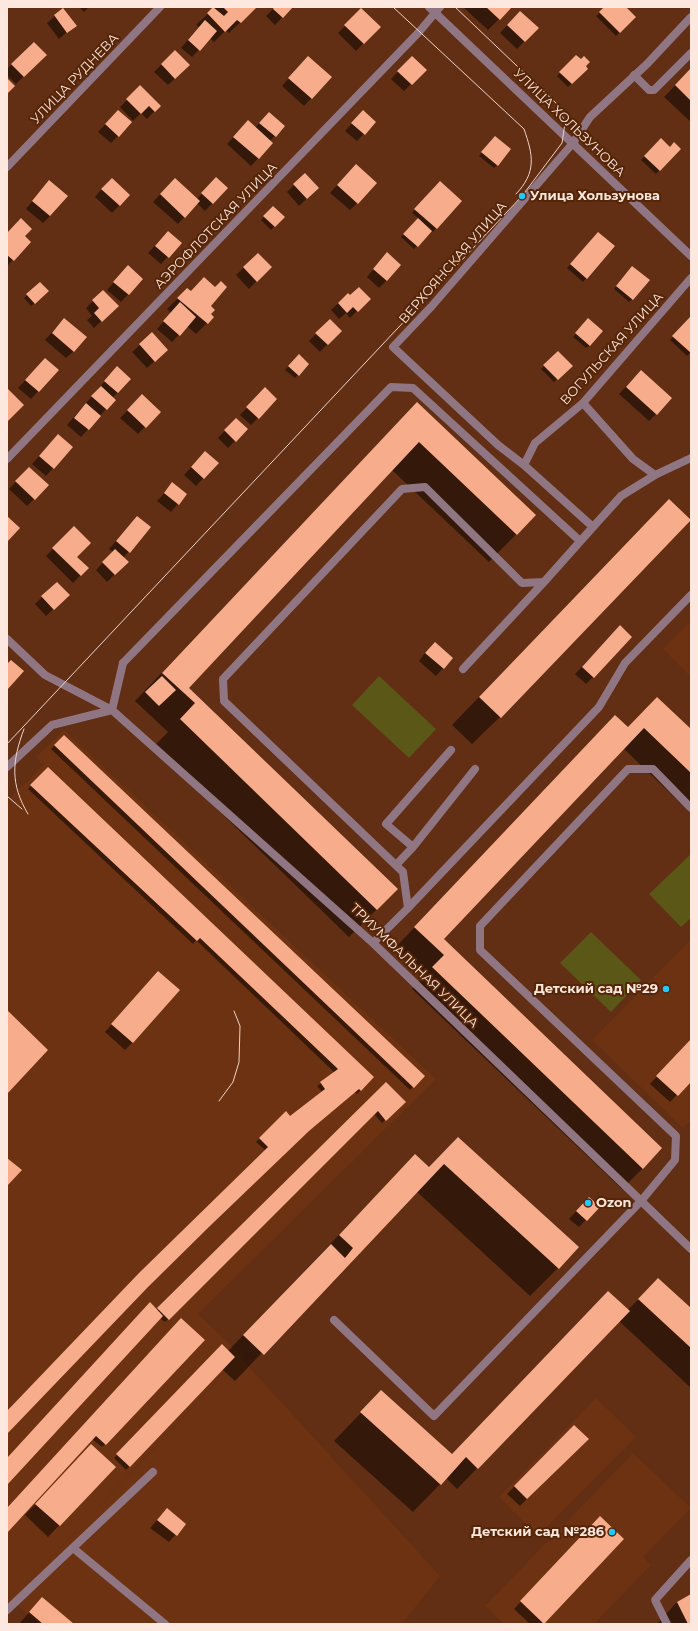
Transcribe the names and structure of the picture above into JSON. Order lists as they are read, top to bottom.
{
  "streets": {
    "street": [
      "УЛИЦА РУДНЕВА",
      "УЛИЦА ХОЛЬЗУНОВА",
      "АЭРОФЛОТСКАЯ УЛИЦА",
      "ВЕРХОЯНСКАЯ УЛИЦА",
      "ВОГУЛЬСКАЯ УЛИЦА",
      "ТРИУМФАЛЬНАЯ УЛИЦА"
    ]
  },
  "crossings": [
    ["УЛИЦА ХОЛЬЗУНОВА", "АЭРОФЛОТСКАЯ УЛИЦА"],
    ["УЛИЦА ХОЛЬЗУНОВА", "ВЕРХОЯНСКАЯ УЛИЦА"],
    ["ВЕРХОЯНСКАЯ УЛИЦА", "ВОГУЛЬСКАЯ УЛИЦА"]
  ],
  "places": [
    "Улица Хользунова",
    "Детский сад №29",
    "Ozon",
    "Детский сад №286"
  ]
}
